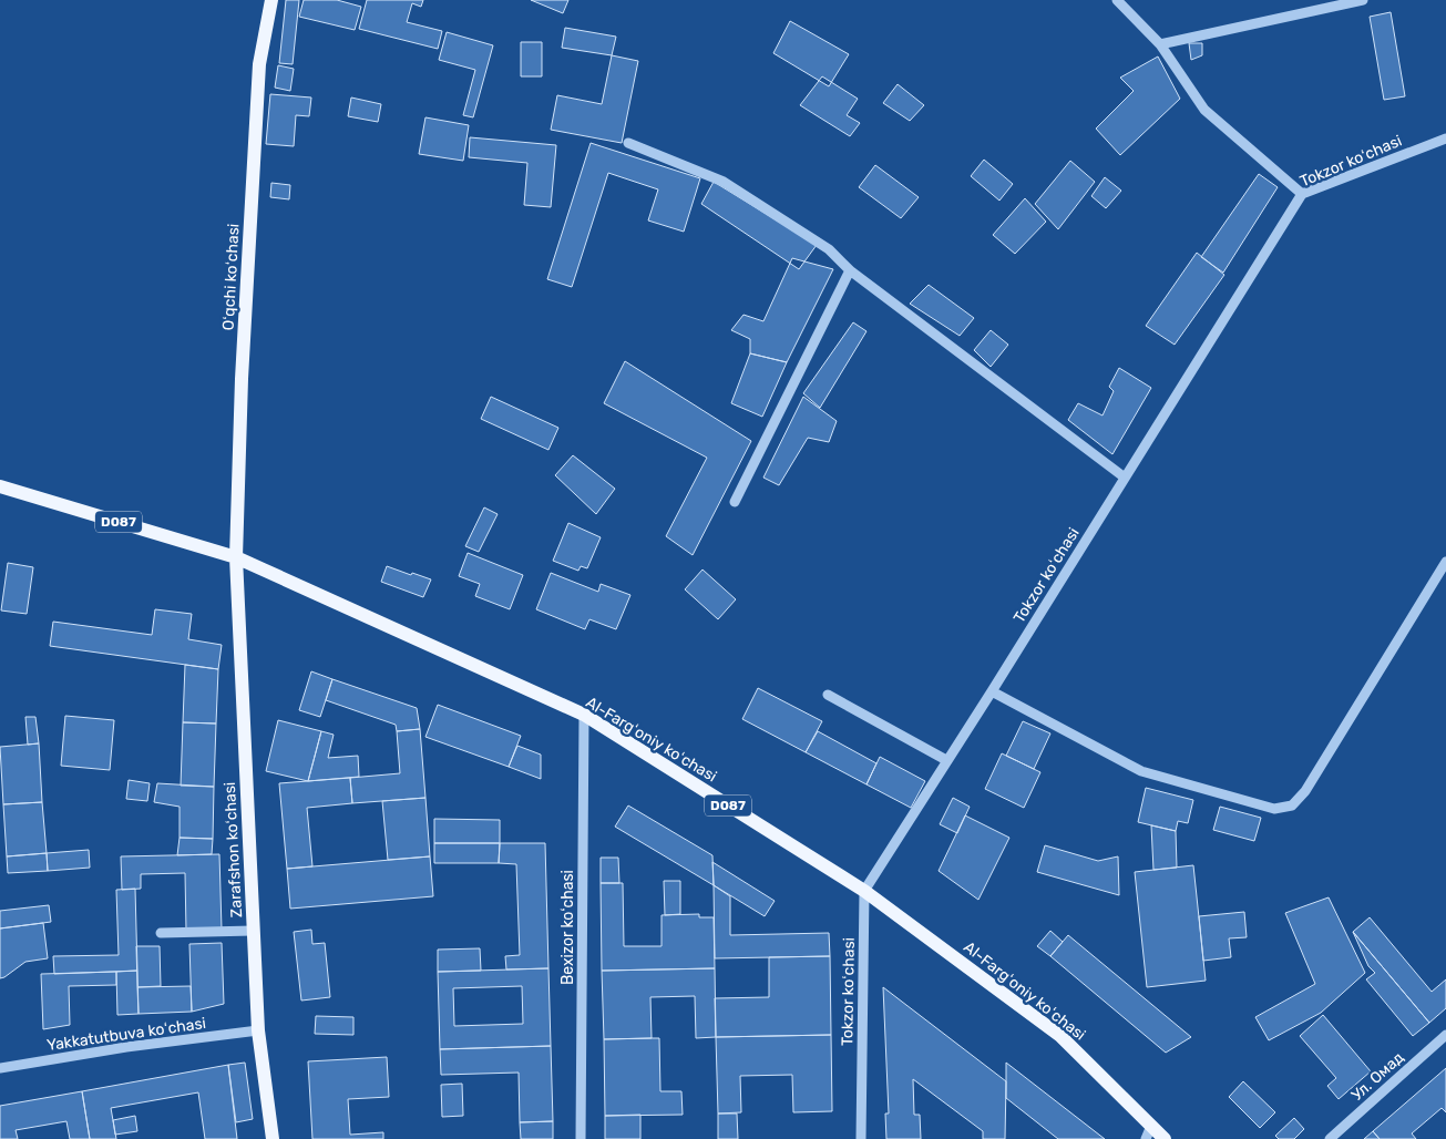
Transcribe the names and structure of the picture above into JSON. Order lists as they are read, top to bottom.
{
  "streets": {
    "main road": [
      "Oʻqchi koʻchasi",
      "D087",
      "Al-Fargʻoniy koʻchasi",
      "Zarafshon koʻchasi"
    ],
    "street": [
      "Tokzor koʻchasi",
      "Bexizor koʻchasi",
      "Yakkatutbuva koʻchasi",
      "Ул. Омад"
    ]
  },
  "crossings": [
    ["Tokzor koʻchasi", "Al-Fargʻoniy koʻchasi"],
    ["Oʻqchi koʻchasi", "D087"],
    ["Oʻqchi koʻchasi", "Al-Fargʻoniy koʻchasi"],
    ["Oʻqchi koʻchasi", "Zarafshon koʻchasi"],
    ["D087", "Al-Fargʻoniy koʻchasi"],
    ["D087", "Zarafshon koʻchasi"],
    ["Al-Fargʻoniy koʻchasi", "Zarafshon koʻchasi"],
    ["Al-Fargʻoniy koʻchasi", "Bexizor koʻchasi"],
    ["Zarafshon koʻchasi", "Yakkatutbuva koʻchasi"]
  ]
}
